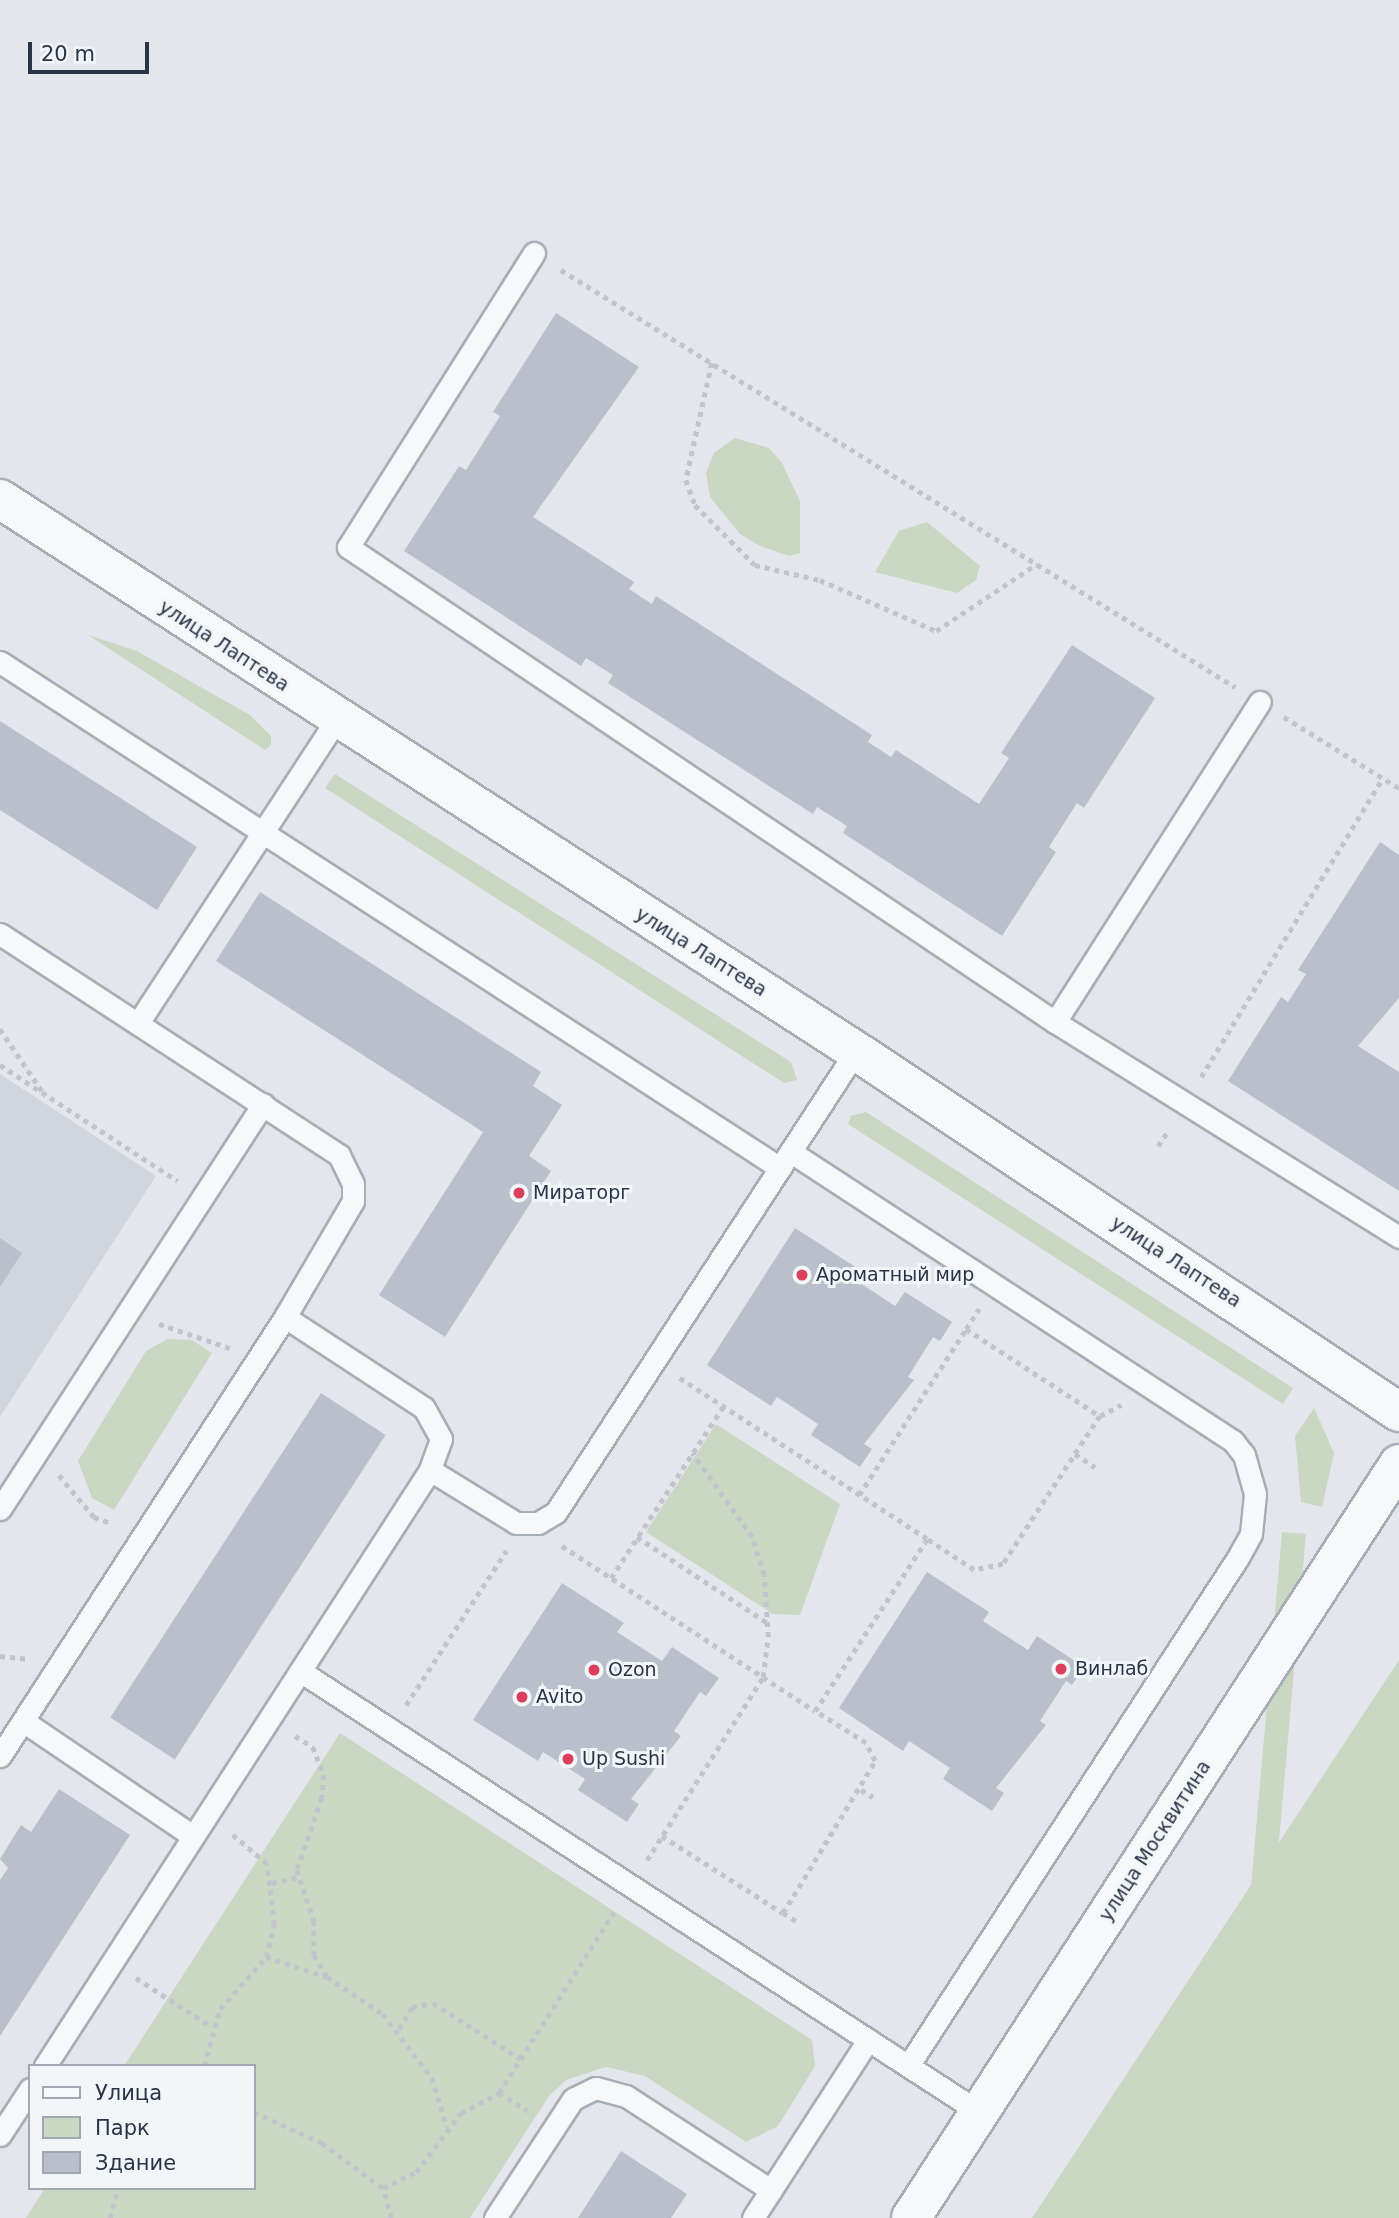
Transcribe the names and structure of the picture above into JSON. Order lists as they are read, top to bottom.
{
  "streets": {
    "street": ["улица Лаптева", "улица Москвитина"]
  },
  "places": [
    "Мираторг",
    "Ароматный мир",
    "Винлаб",
    "Ozon",
    "Avito",
    "Up Sushi"
  ],
  "legend": ["Улица", "Парк", "Здание"],
  "scale_bar": "20 m"
}
